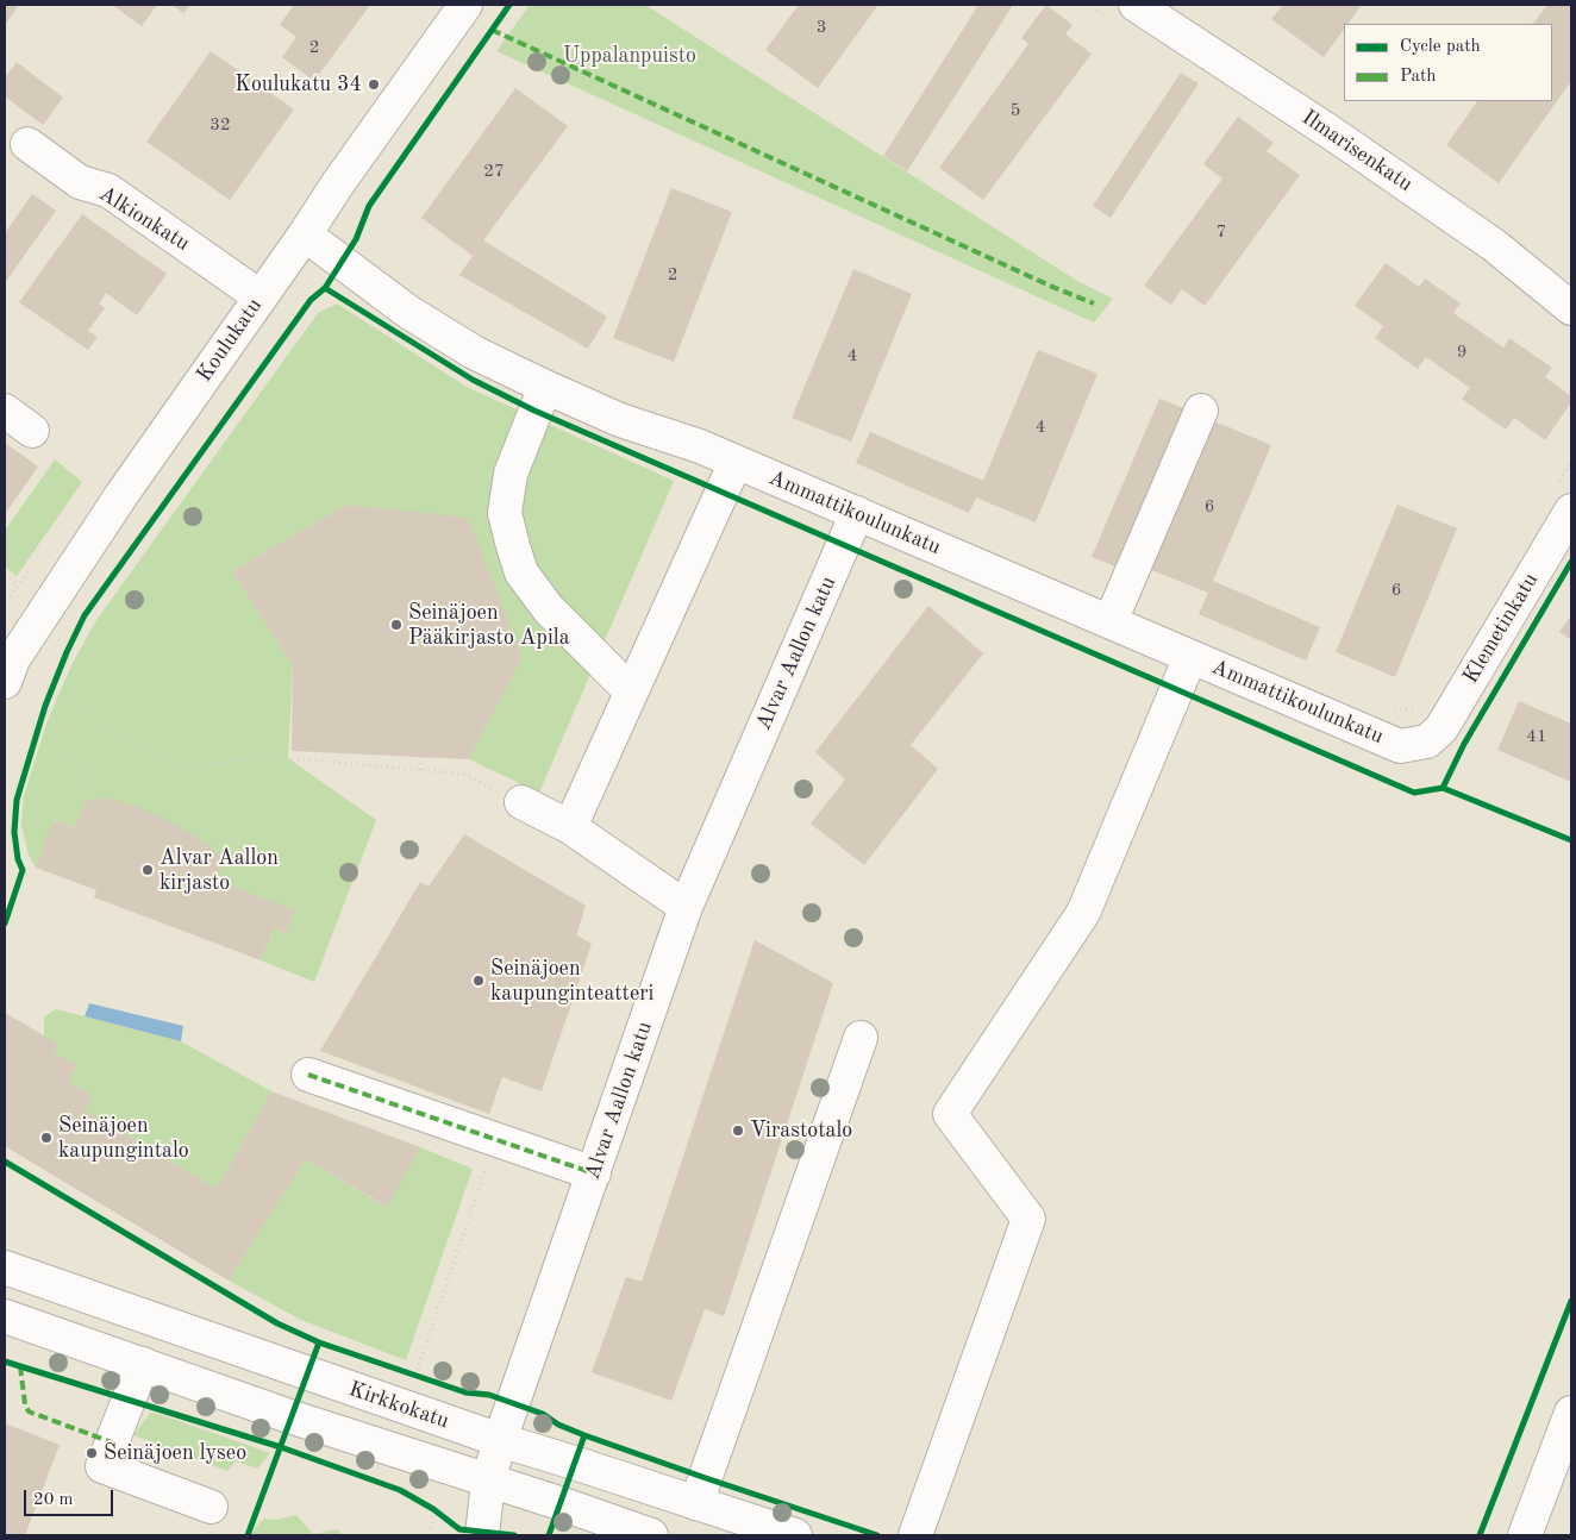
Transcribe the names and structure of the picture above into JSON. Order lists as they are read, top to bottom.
{
  "streets": {
    "street": [
      "Ilmarisenkatu",
      "Alkionkatu",
      "Koulukatu",
      "Ammattikoulunkatu",
      "Klemetinkatu",
      "Alvar Aallon katu",
      "Kirkkokatu"
    ]
  },
  "crossings": [
    ["Alkionkatu", "Koulukatu"],
    ["Koulukatu", "Ammattikoulunkatu"],
    ["Ammattikoulunkatu", "Klemetinkatu"],
    ["Ammattikoulunkatu", "Alvar Aallon katu"],
    ["Alvar Aallon katu", "Kirkkokatu"]
  ],
  "parks": ["Uppalanpuisto"],
  "places": [
    "Koulukatu 34",
    "Seinäjoen Pääkirjasto Apila",
    "Alvar Aallon kirjasto",
    "Seinäjoen kaupunginteatteri",
    "Virastotalo",
    "Seinäjoen kaupungintalo",
    "Seinäjoen lyseo"
  ],
  "house_numbers": [
    "3",
    "2",
    "5",
    "32",
    "27",
    "7",
    "2",
    "9",
    "4",
    "4",
    "6",
    "6",
    "41"
  ],
  "legend": ["Cycle path", "Path"],
  "scale_bar": "20 m"
}
